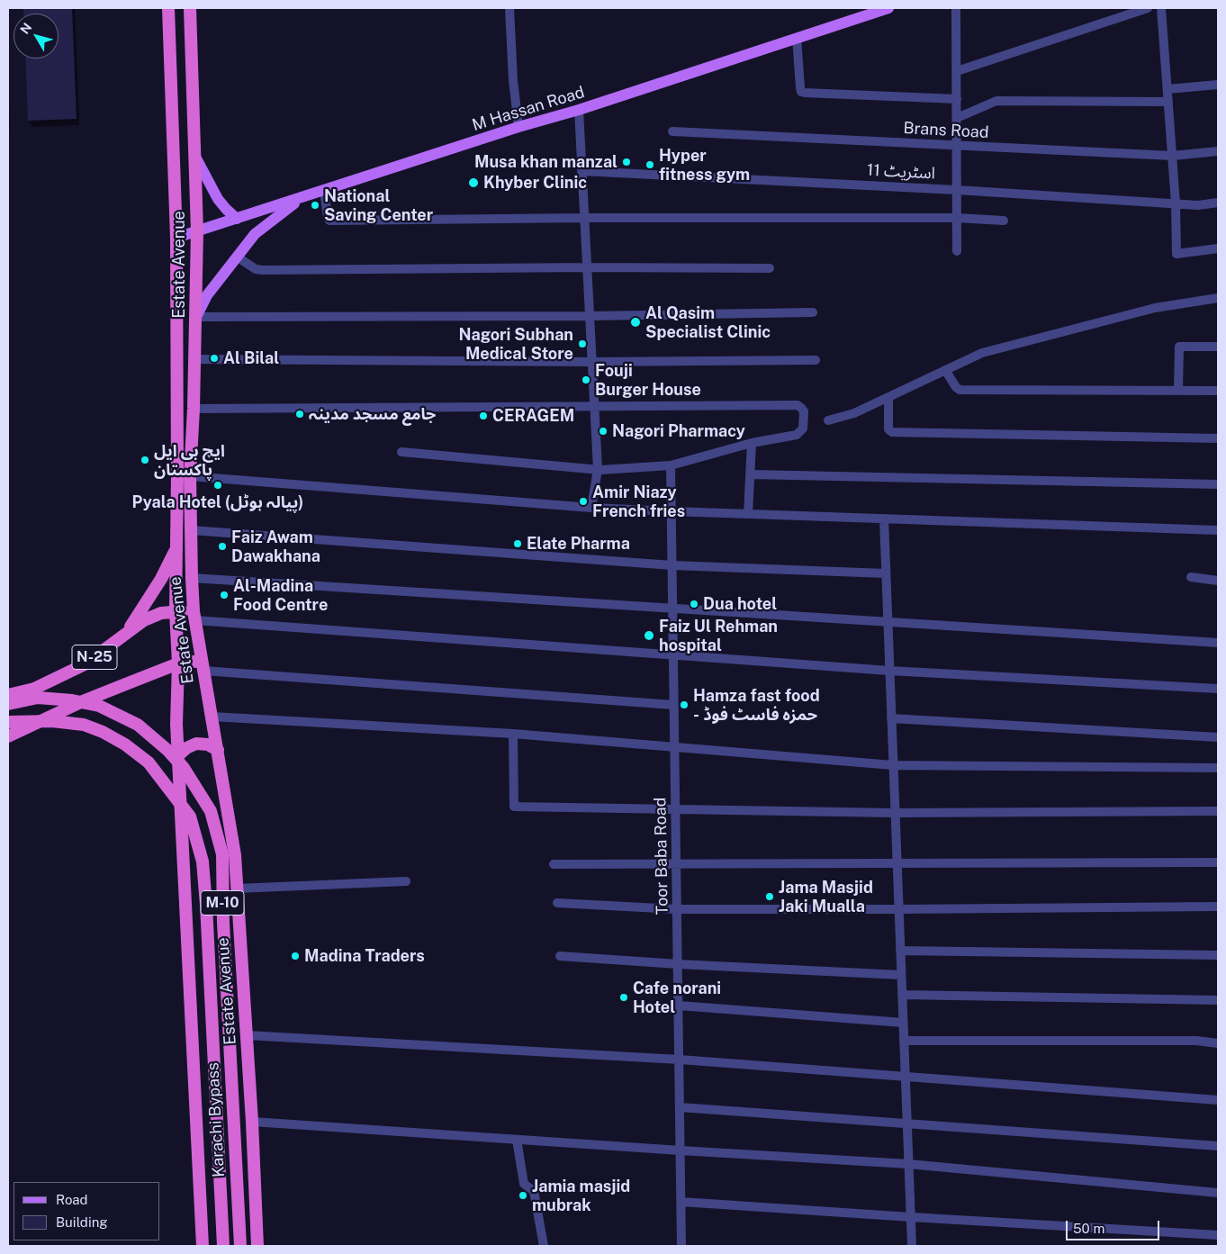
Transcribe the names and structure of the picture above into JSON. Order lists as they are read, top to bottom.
{
  "streets": {
    "highway": [
      "Estate Avenue",
      "N-25",
      "M-10",
      "Karachi Bypass"
    ],
    "main road": ["M Hassan Road"],
    "street": ["Brans Road", "اسٹریٹ 11", "Toor Baba Road"]
  },
  "crossings": [
    ["M Hassan Road", "Estate Avenue"],
    ["Estate Avenue", "N-25"]
  ],
  "places": [
    "Musa khan manzal",
    "Hyper fitness gym",
    "Khyber Clinic",
    "National Saving Center",
    "Al Qasim Specialist Clinic",
    "Nagori Subhan Medical Store",
    "Al Bilal",
    "Fouji Burger House",
    "جامع مسجد مدینہ",
    "CERAGEM",
    "Nagori Pharmacy",
    "ایچ بی ایل پاکستان",
    "Pyala Hotel (پیالہ ہوٹل)",
    "Amir Niazy French fries",
    "Elate Pharma",
    "Faiz Awam Dawakhana",
    "Al-Madina Food Centre",
    "Dua hotel",
    "Faiz Ul Rehman hospital",
    "Hamza fast food - حمزہ فاسٹ فوڈ",
    "Jama Masjid Jaki Mualla",
    "Madina Traders",
    "Cafe norani Hotel",
    "Jamia masjid mubrak"
  ],
  "legend": ["Road", "Building"],
  "scale_bar": "50 m",
  "north": "top left"
}
